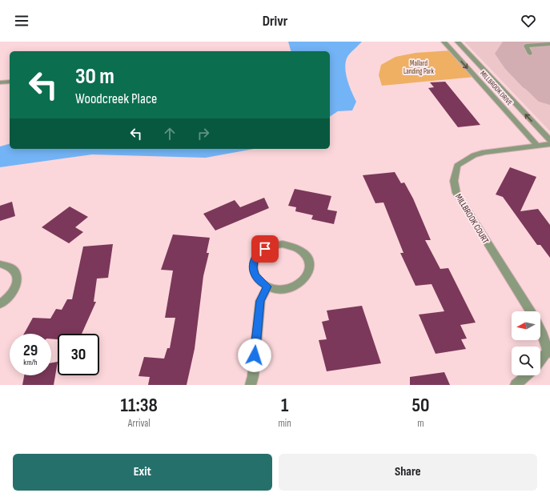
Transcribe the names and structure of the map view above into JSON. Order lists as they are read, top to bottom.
{
  "streets": {
    "street": ["MILLBROOK DRIVE", "MILLBROOK COURT"]
  },
  "crossings": [
    ["MILLBROOK DRIVE", "MILLBROOK COURT"]
  ],
  "parks": ["Mallard Landing Park"],
  "north": "left",
  "page": {
    "header": "Drivr",
    "turn": ["30 m", "Woodcreek Place"],
    "speed": "29 km/h",
    "limit": "30",
    "eta": [
      "11:38",
      "Arrival",
      "1",
      "min",
      "50",
      "m"
    ],
    "buttons": ["Exit", "Share"]
  }
}
